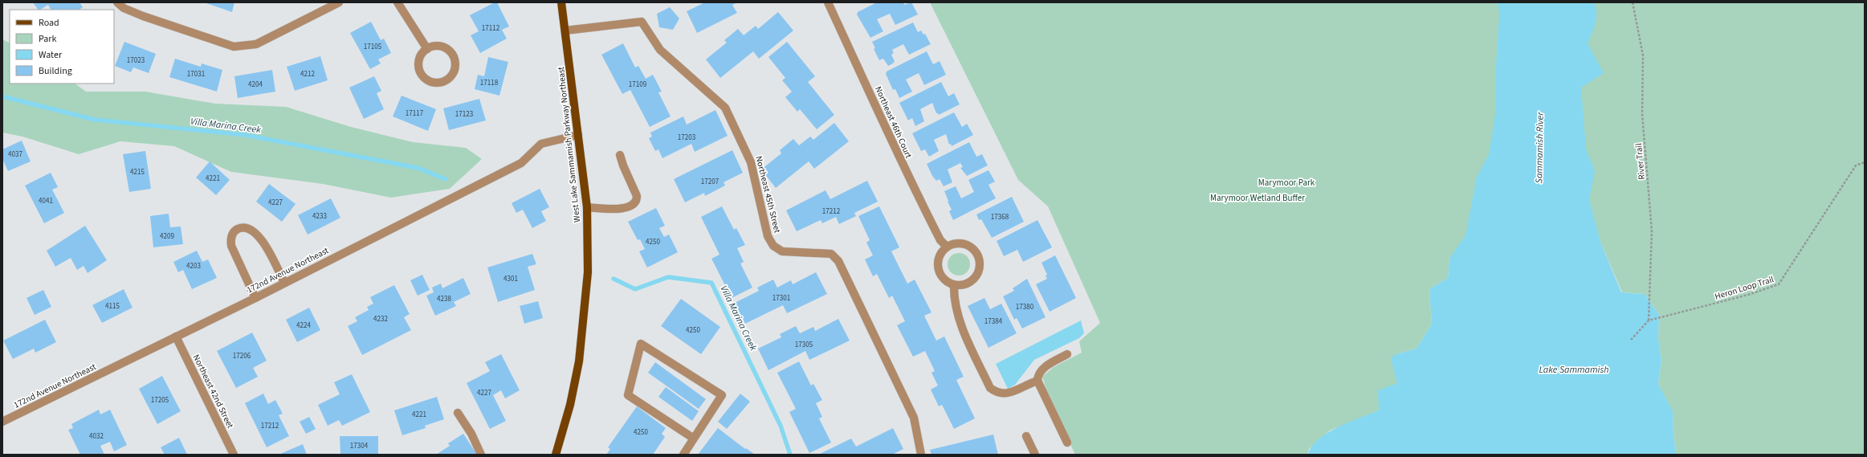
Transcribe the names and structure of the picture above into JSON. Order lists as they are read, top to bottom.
{
  "streets": {
    "main road": ["West Lake Sammamish Parkway Northeast"],
    "street": [
      "Northeast 46th Court",
      "Northeast 45th Street",
      "172nd Avenue Northeast",
      "Northeast 42nd Street"
    ],
    "path": ["River Trail", "Heron Loop Trail"]
  },
  "crossings": [
    ["West Lake Sammamish Parkway Northeast", "Northeast 45th Street"],
    ["West Lake Sammamish Parkway Northeast", "172nd Avenue Northeast"],
    ["River Trail", "Heron Loop Trail"],
    ["172nd Avenue Northeast", "Northeast 42nd Street"]
  ],
  "water": ["Villa Marina Creek", "Sammamish River", "Lake Sammamish"],
  "parks": ["Marymoor Park", "Marymoor Wetland Buffer"],
  "house_numbers": [
    "17112",
    "17105",
    "17023",
    "17031",
    "4212",
    "17118",
    "4204",
    "17109",
    "17117",
    "17123",
    "17203",
    "4037",
    "4215",
    "4221",
    "17207",
    "4041",
    "4227",
    "17212",
    "4233",
    "17368",
    "4209",
    "4250",
    "4203",
    "4301",
    "17301",
    "4238",
    "4115",
    "17380",
    "4232",
    "17384",
    "4224",
    "4250",
    "17305",
    "17206",
    "4227",
    "17205",
    "4221",
    "17212",
    "4250",
    "4032",
    "17304"
  ],
  "legend": [
    "Road",
    "Park",
    "Water",
    "Building"
  ]
}
